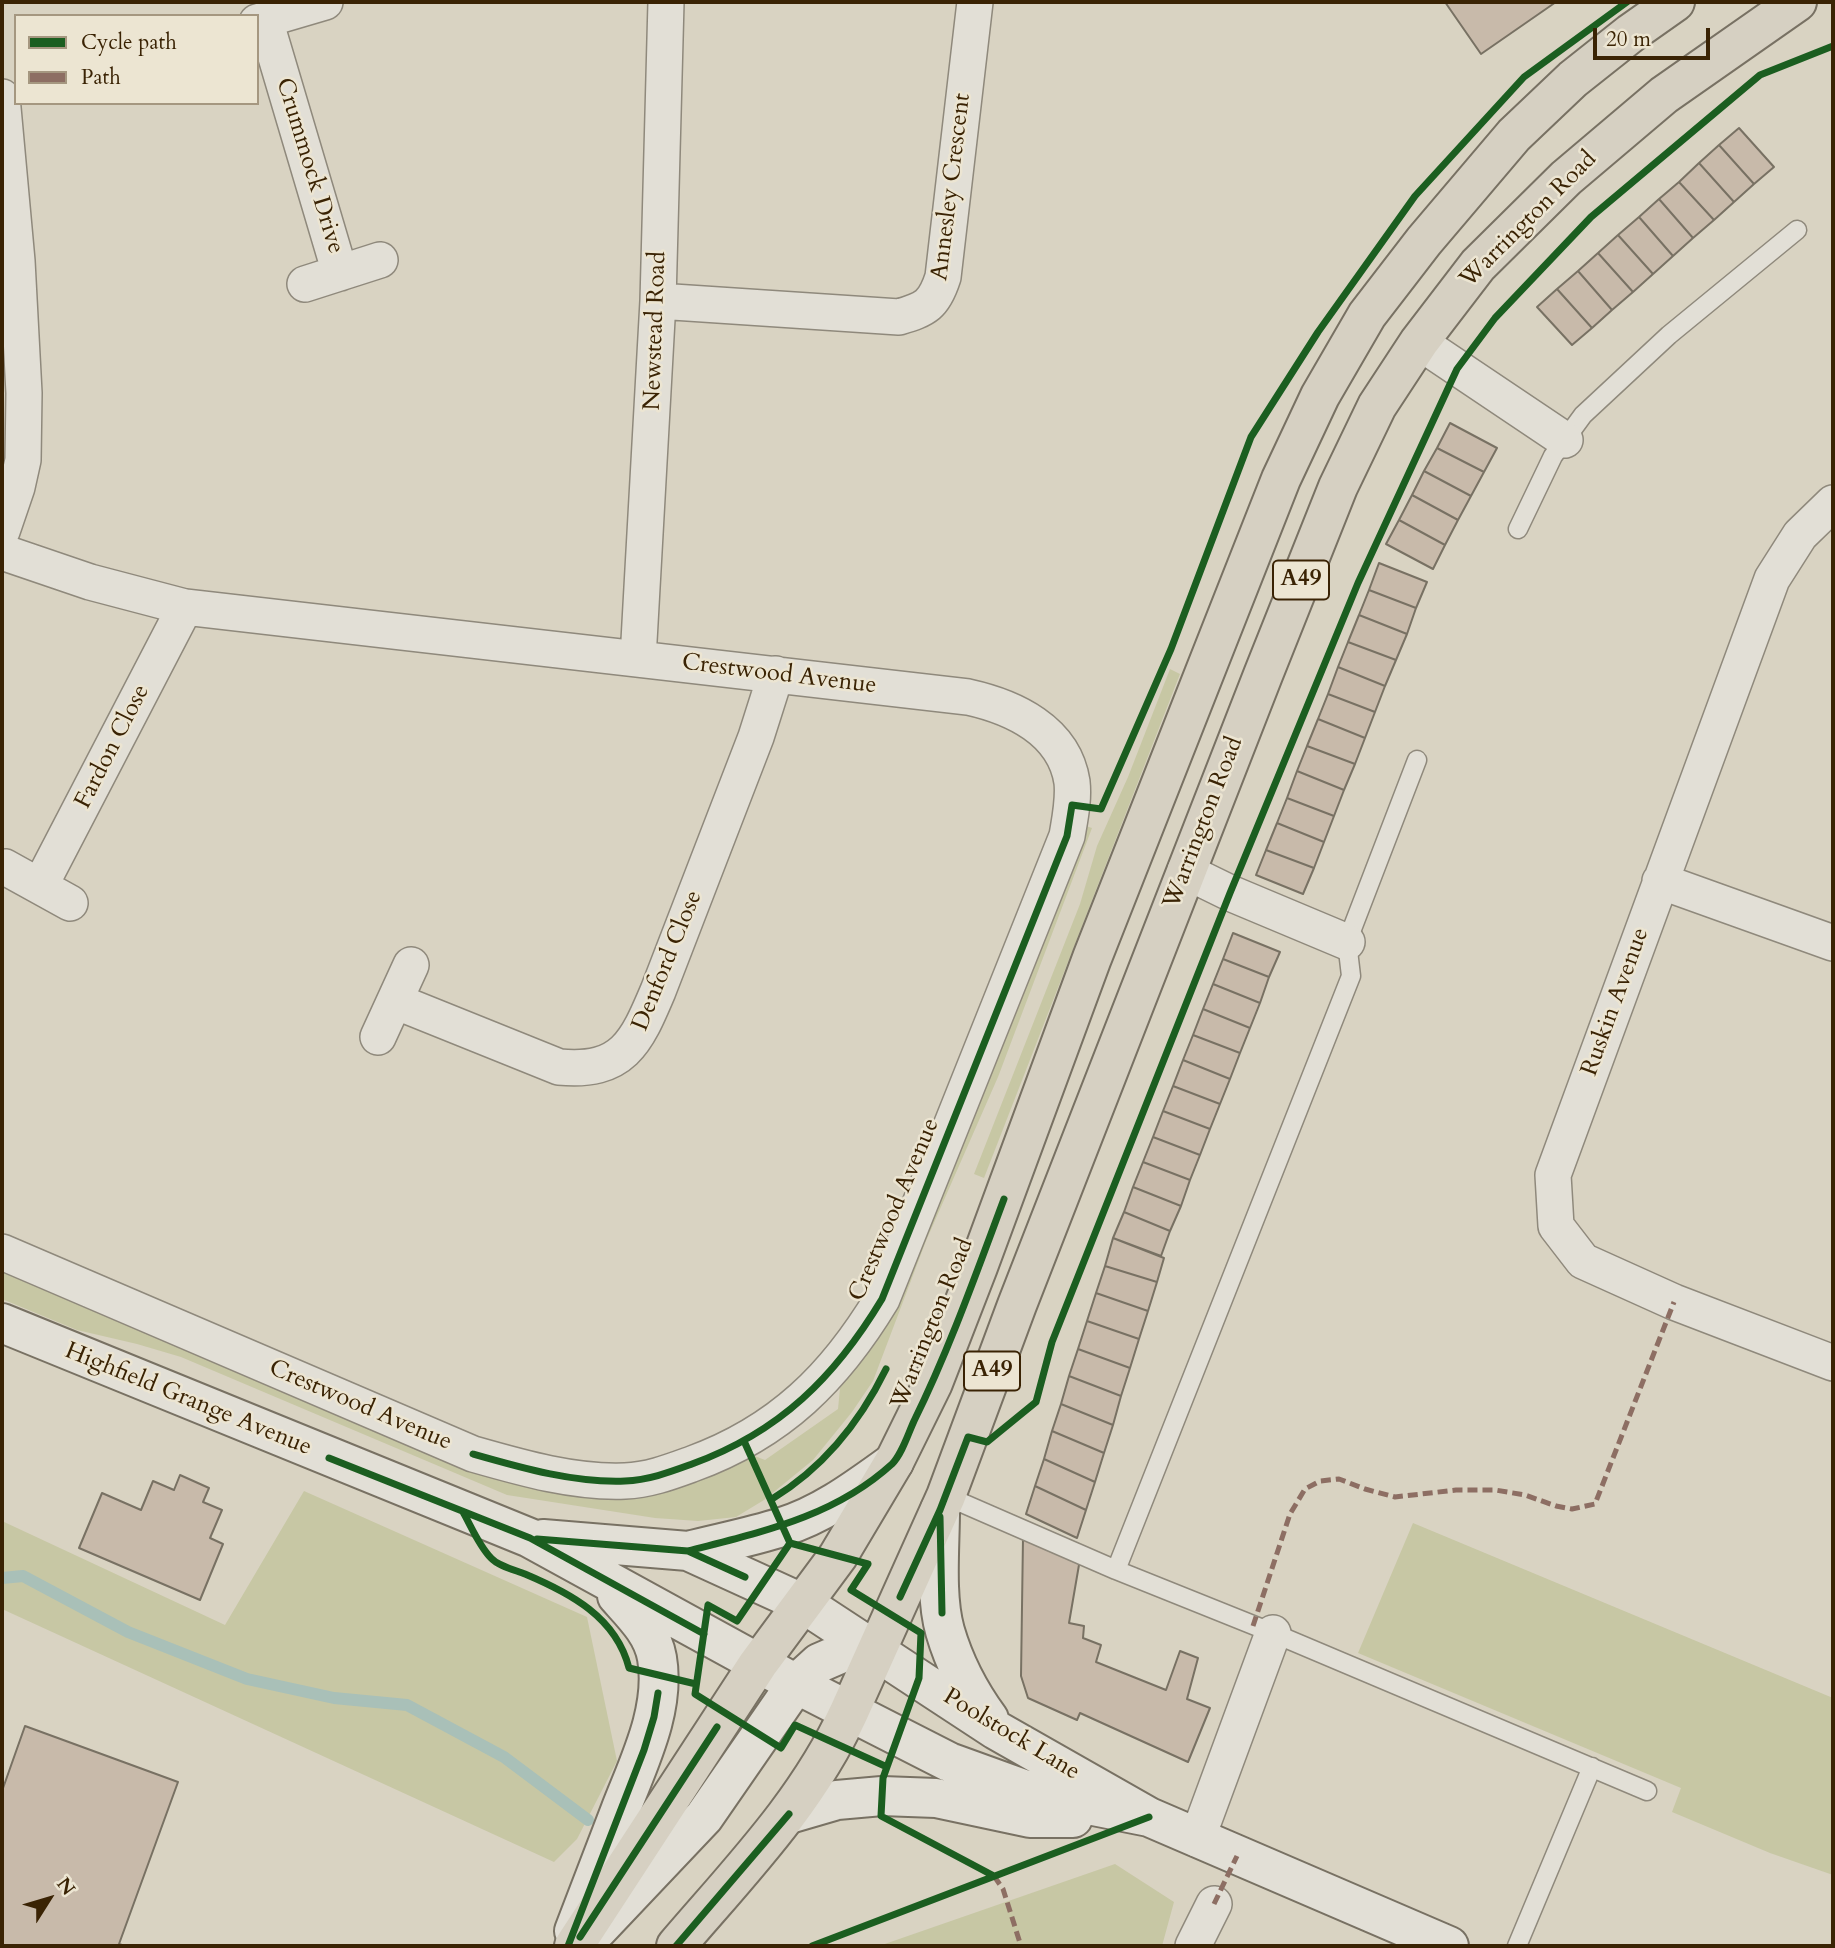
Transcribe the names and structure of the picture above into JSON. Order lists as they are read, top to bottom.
{
  "streets": {
    "highway": ["Warrington Road", "A49"],
    "main road": ["Highfield Grange Avenue", "Poolstock Lane"],
    "street": [
      "Crummock Drive",
      "Annesley Crescent",
      "Newstead Road",
      "Crestwood Avenue",
      "Fardon Close",
      "Denford Close",
      "Ruskin Avenue"
    ]
  },
  "crossings": [
    ["Annesley Crescent", "Newstead Road"],
    ["Warrington Road", "Highfield Grange Avenue"],
    ["Warrington Road", "Poolstock Lane"],
    ["Newstead Road", "Crestwood Avenue"],
    ["Crestwood Avenue", "Fardon Close"],
    ["Crestwood Avenue", "Denford Close"],
    ["Highfield Grange Avenue", "Poolstock Lane"]
  ],
  "legend": ["Cycle path", "Path"],
  "scale_bar": "20 m",
  "north": "top right"
}
